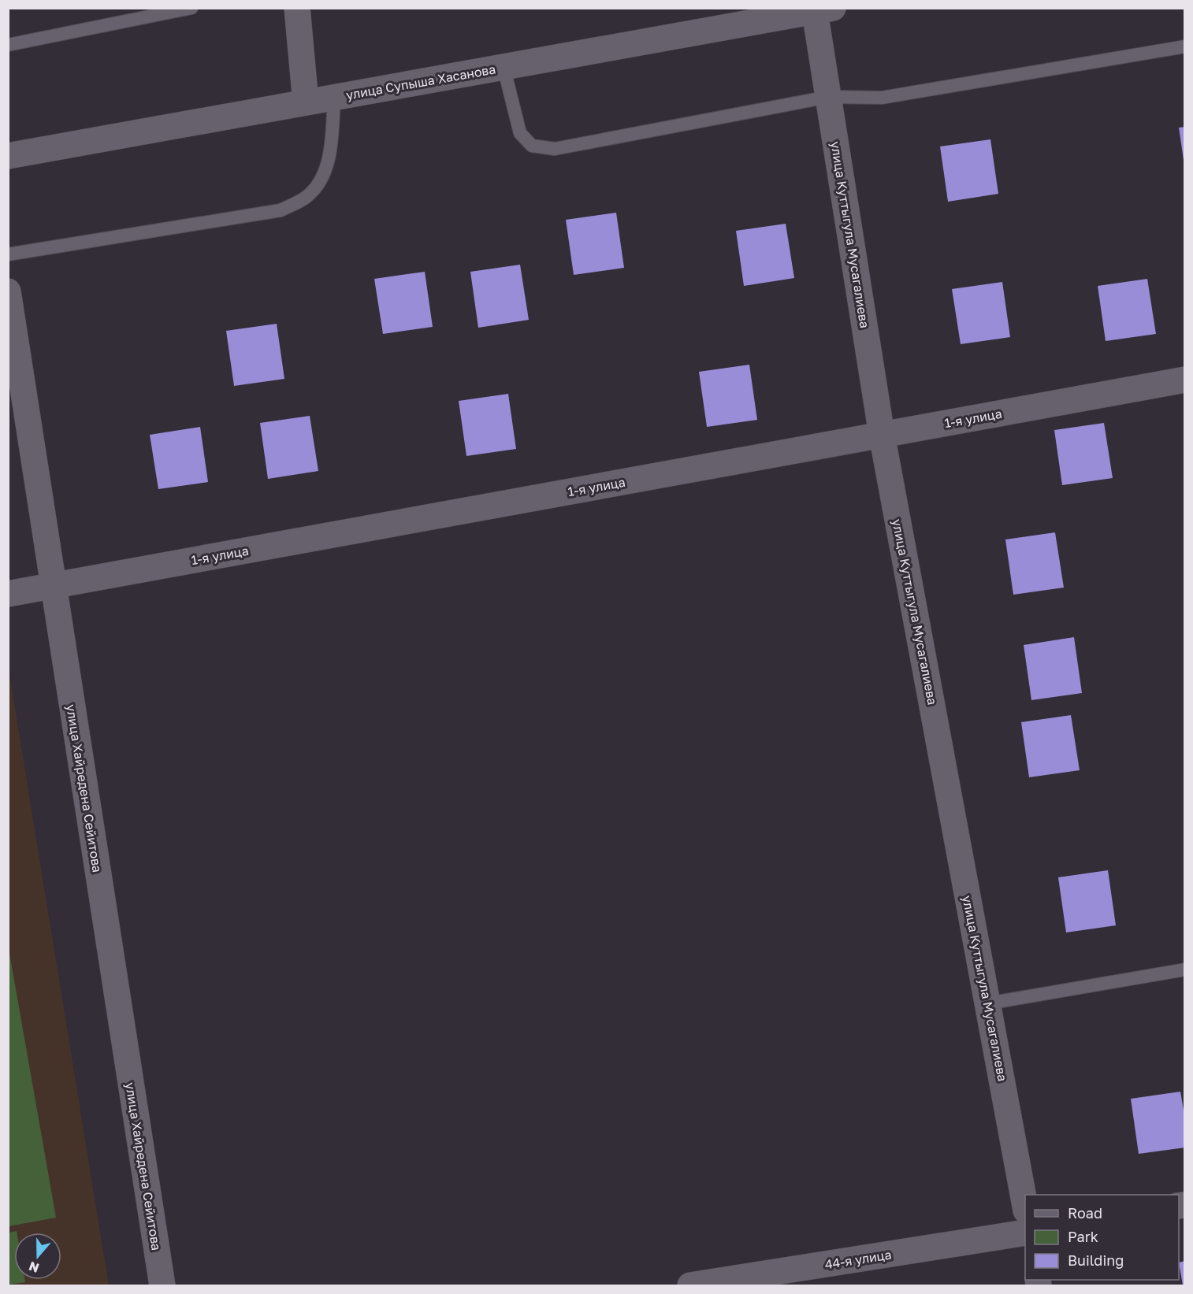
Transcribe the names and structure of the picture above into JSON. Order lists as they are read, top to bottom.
{
  "streets": {
    "street": [
      "улица Супыша Хасанова",
      "улица Куттыгула Мусагалиева",
      "1-я улица",
      "улица Хайредена Сейитова",
      "44-я улица"
    ]
  },
  "crossings": [
    ["улица Супыша Хасанова", "улица Куттыгула Мусагалиева"],
    ["улица Куттыгула Мусагалиева", "1-я улица"],
    ["1-я улица", "улица Хайредена Сейитова"]
  ],
  "legend": ["Road", "Park", "Building"],
  "north": "bottom"
}
